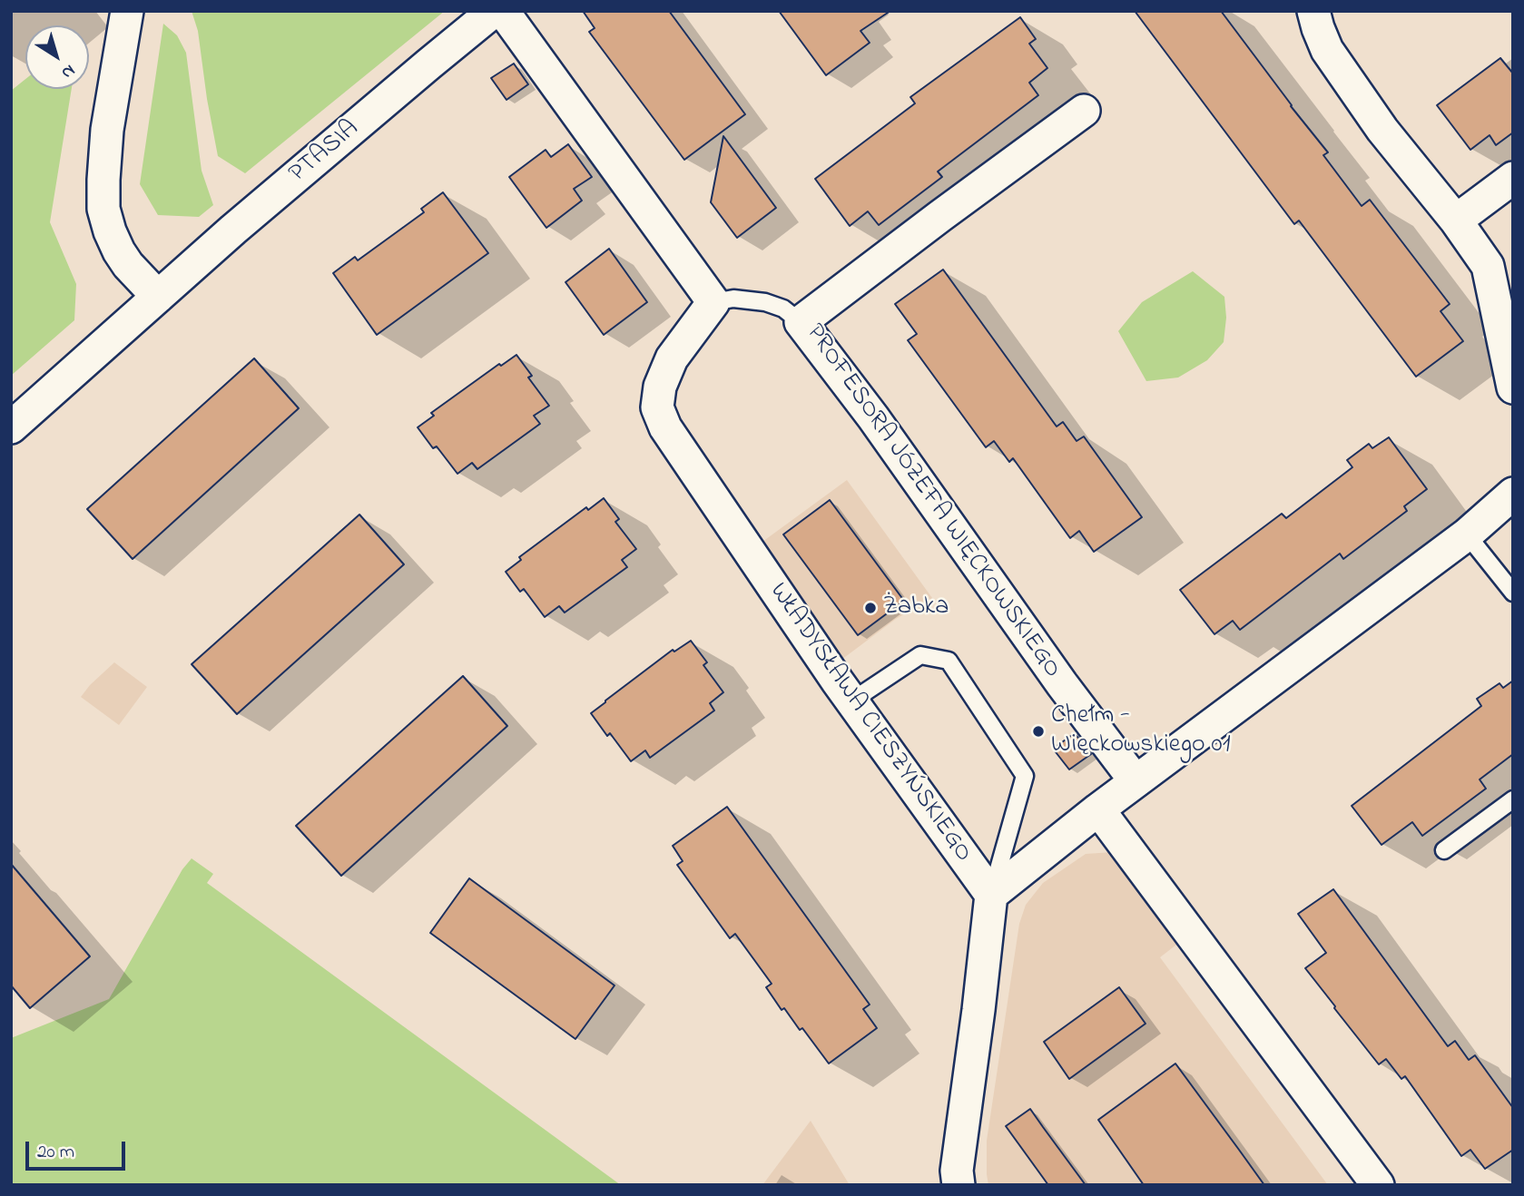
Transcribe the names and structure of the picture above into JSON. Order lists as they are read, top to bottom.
{
  "streets": {
    "street": ["PTASIA", "PROFESORA JÓZEFA WIĘCKOWSKIEGO", "WŁADYSŁAWA CIESZYŃSKIEGO"]
  },
  "places": ["Żabka", "Chełm - Więckowskiego 01"],
  "scale_bar": "20 m",
  "north": "bottom right"
}
